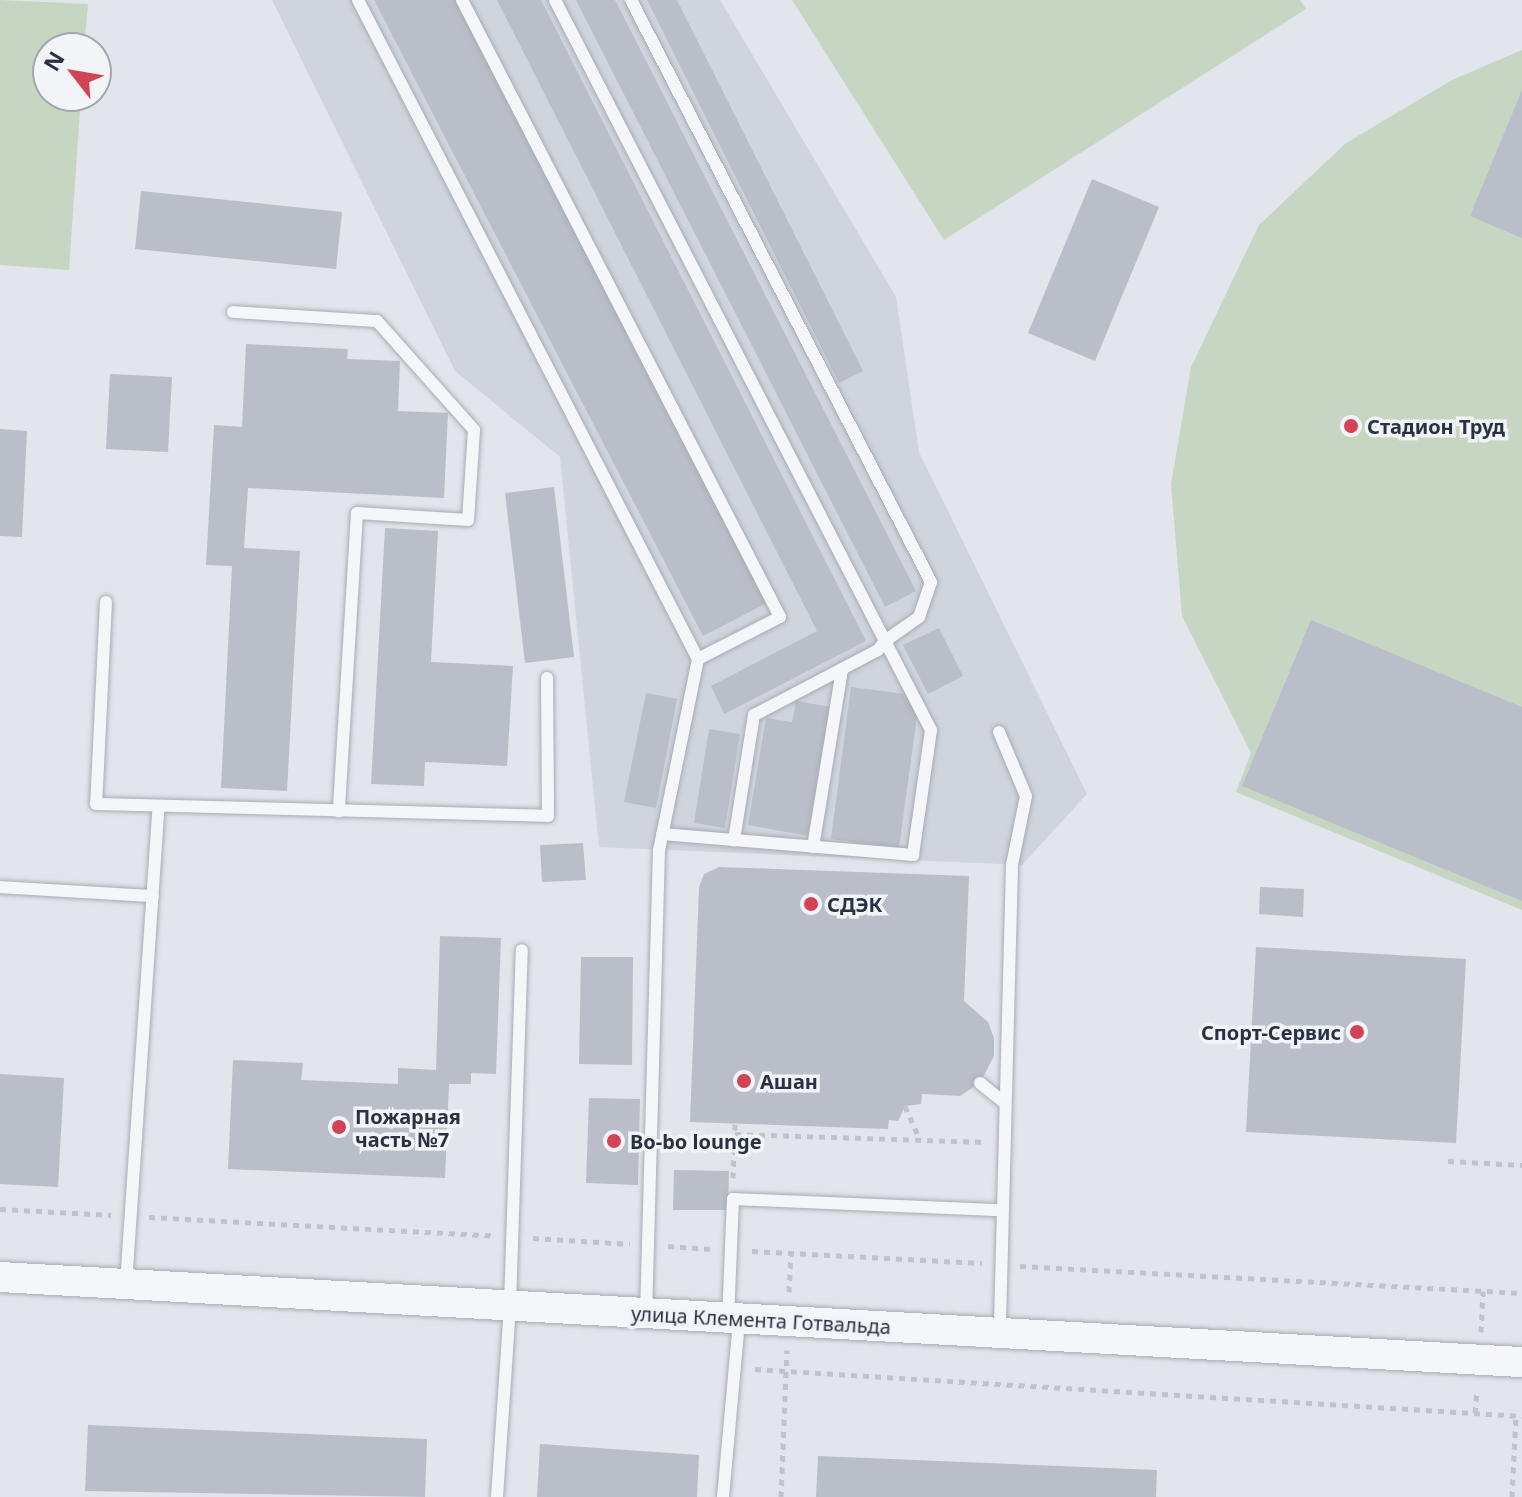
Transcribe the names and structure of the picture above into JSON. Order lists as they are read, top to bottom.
{
  "streets": {
    "street": ["улица Клемента Готвальда"]
  },
  "places": [
    "Стадион Труд",
    "СДЭК",
    "Спорт-Сервис",
    "Ашан",
    "Пожарная часть №7",
    "Bo-bo lounge"
  ],
  "north": "top left"
}
